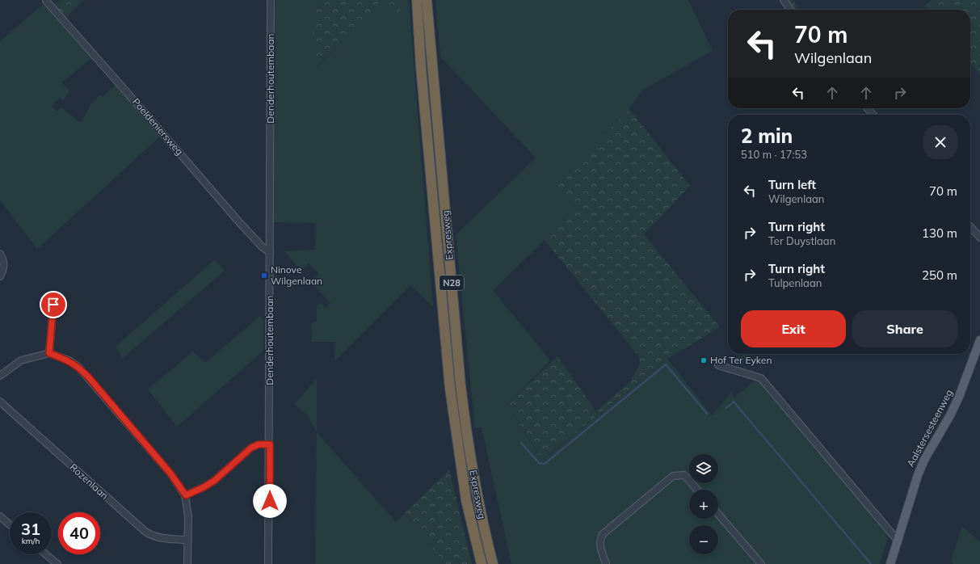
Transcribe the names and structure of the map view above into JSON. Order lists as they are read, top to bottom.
{
  "streets": {
    "highway": ["Expresweg", "N28"],
    "main road": ["Aalstersesteenweg"],
    "street": ["Denderhoutembaan", "Poeldeniersweg", "Rozenlaan"]
  },
  "crossings": [
    ["Denderhoutembaan", "Poeldeniersweg"]
  ],
  "places": {
    "transit": ["Ninove Wilgenlaan"],
    "other": ["Hof Ter Eyken"]
  },
  "page": {
    "turn": ["70 m", "Wilgenlaan"],
    "heading": ["2 min", "510 m · 17:53"],
    "list": [
      {
        "name": "Turn left",
        "note": "Wilgenlaan",
        "value": "70 m"
      },
      {
        "name": "Turn right",
        "note": "Ter Duystlaan",
        "value": "130 m"
      },
      {
        "name": "Turn right",
        "note": "Tulpenlaan",
        "value": "250 m"
      }
    ],
    "buttons": ["Exit", "Share"],
    "map_buttons": ["+", "−"],
    "speed": "31 km/h",
    "limit": "40"
  }
}
